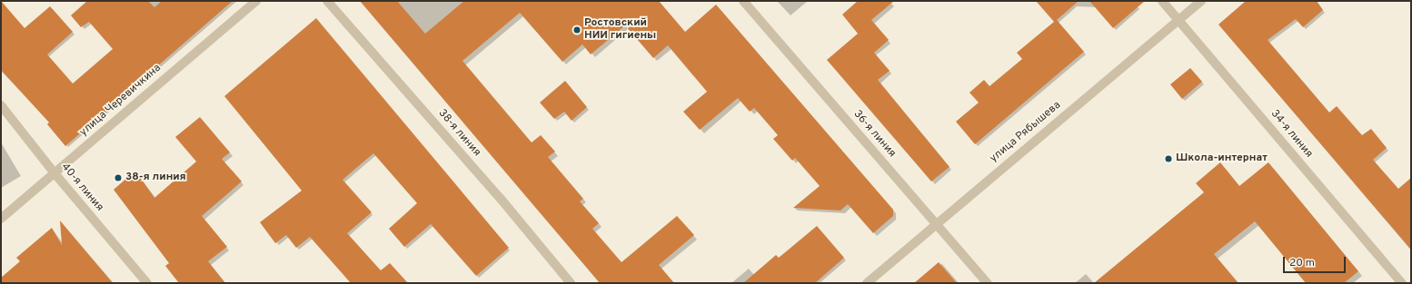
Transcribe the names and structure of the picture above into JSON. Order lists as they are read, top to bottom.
{
  "streets": {
    "street": [
      "улица Черевичкина",
      "улица Рябышева",
      "38-я линия",
      "36-я линия",
      "34-я линия",
      "40-я линия"
    ]
  },
  "crossings": [
    ["улица Черевичкина", "40-я линия"],
    ["улица Рябышева", "36-я линия"],
    ["улица Рябышева", "34-я линия"]
  ],
  "places": ["Ростовский НИИ гигиены", "Школа-интернат", "38-я линия"],
  "scale_bar": "20 m"
}
